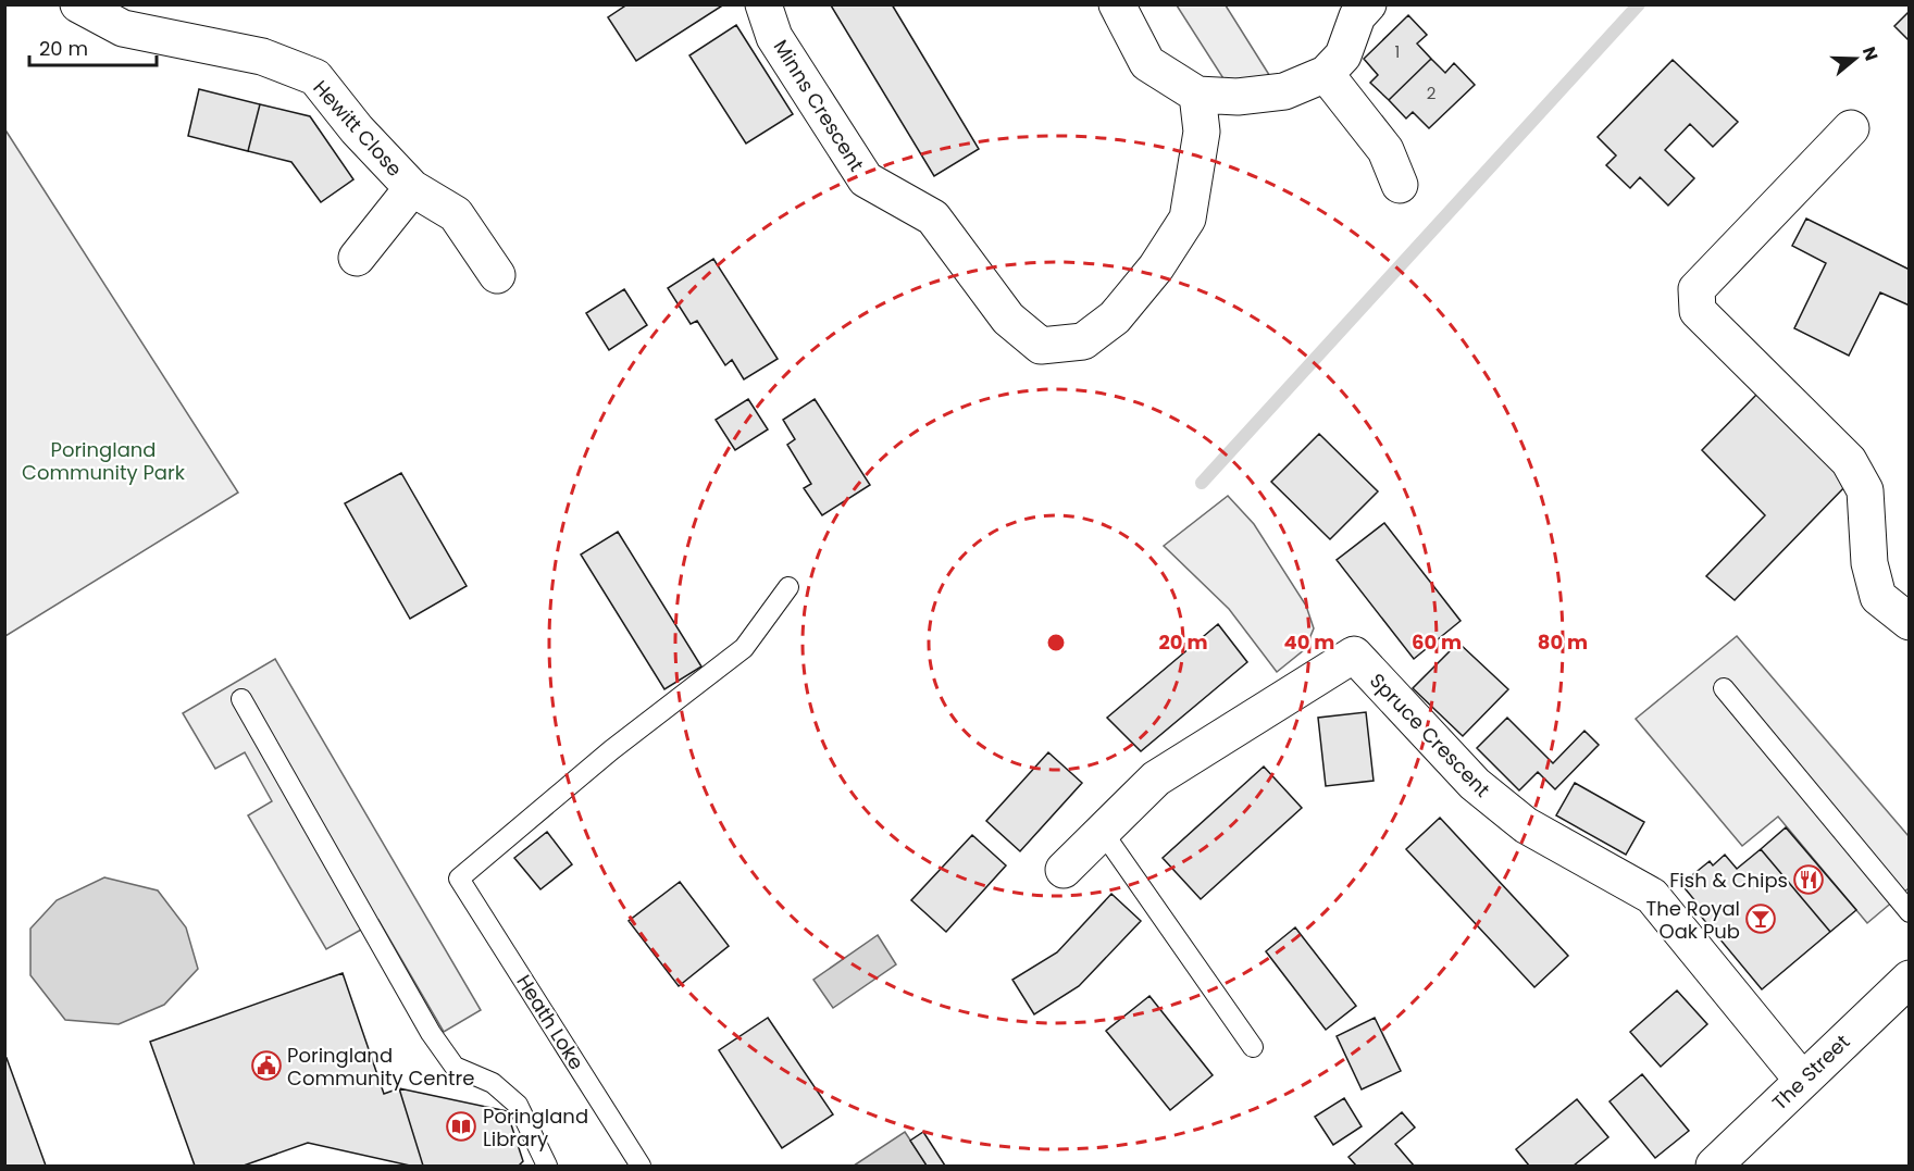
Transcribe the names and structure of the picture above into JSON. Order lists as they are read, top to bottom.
{
  "streets": {
    "street": [
      "Minns Crescent",
      "Hewitt Close",
      "Spruce Crescent",
      "The Street"
    ],
    "lane": ["Heath Loke"]
  },
  "crossings": [
    ["Spruce Crescent", "The Street"]
  ],
  "parks": ["Poringland Community Park"],
  "places": {
    "restaurant": ["Fish & Chips"],
    "bar": ["The Royal Oak Pub"],
    "public building": ["Poringland Community Centre"],
    "library": ["Poringland Library"]
  },
  "house_numbers": ["1", "2"],
  "scale_bar": "20 m",
  "north": "right",
  "rings": [
    "20 m",
    "40 m",
    "60 m",
    "80 m"
  ]
}
